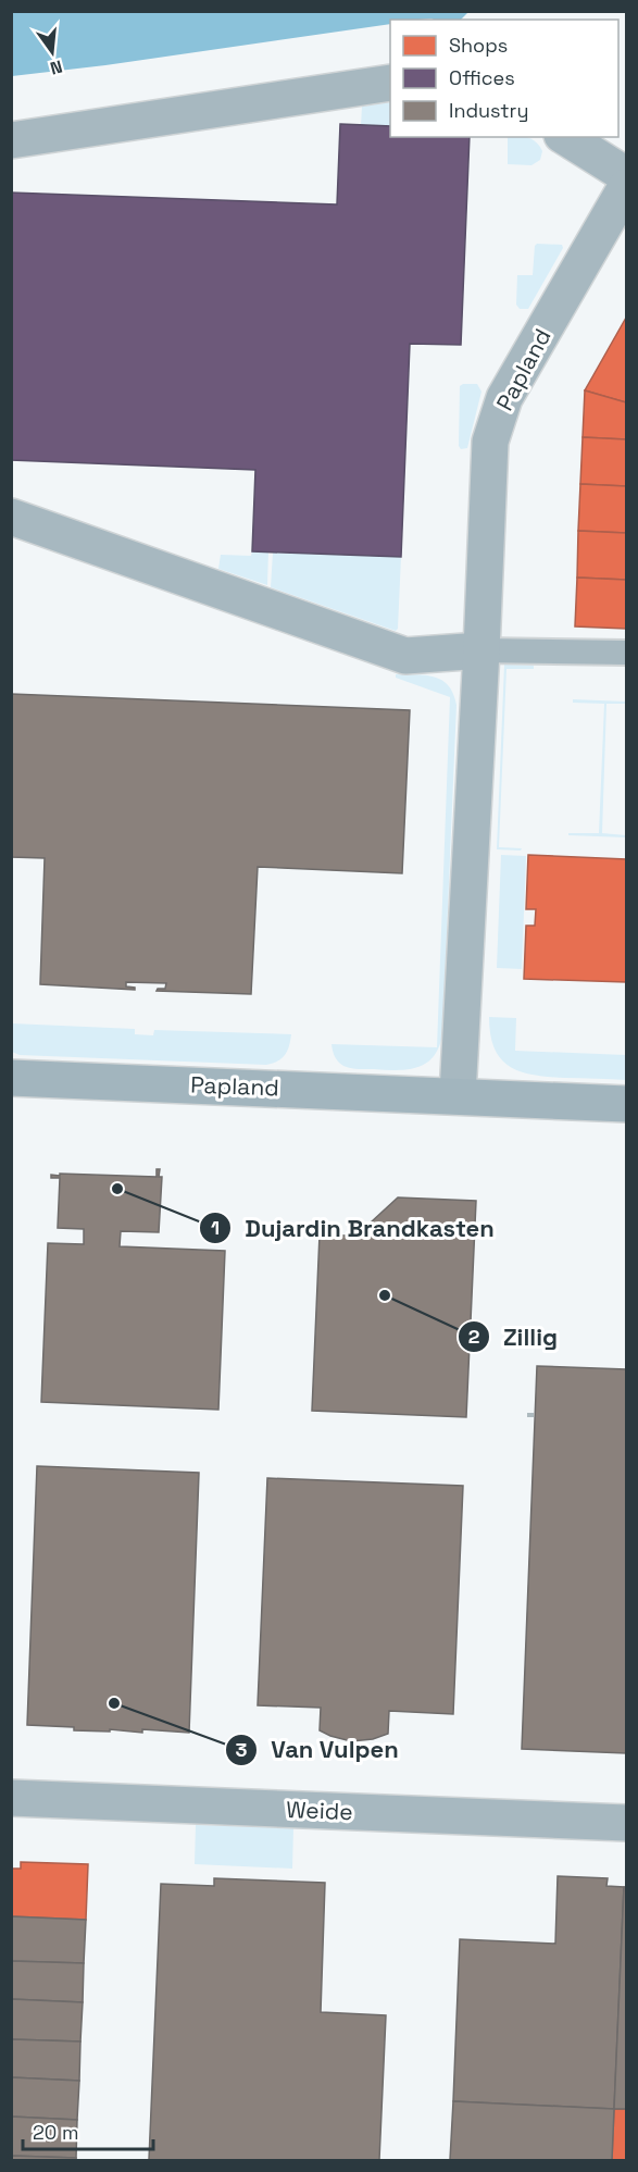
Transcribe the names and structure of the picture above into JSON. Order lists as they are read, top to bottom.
{
  "streets": {
    "street": ["Papland", "Weide"]
  },
  "places": ["Dujardin Brandkasten", "Zillig", "Van Vulpen"],
  "legend": ["Shops", "Offices", "Industry"],
  "scale_bar": "20 m",
  "north": "bottom"
}
